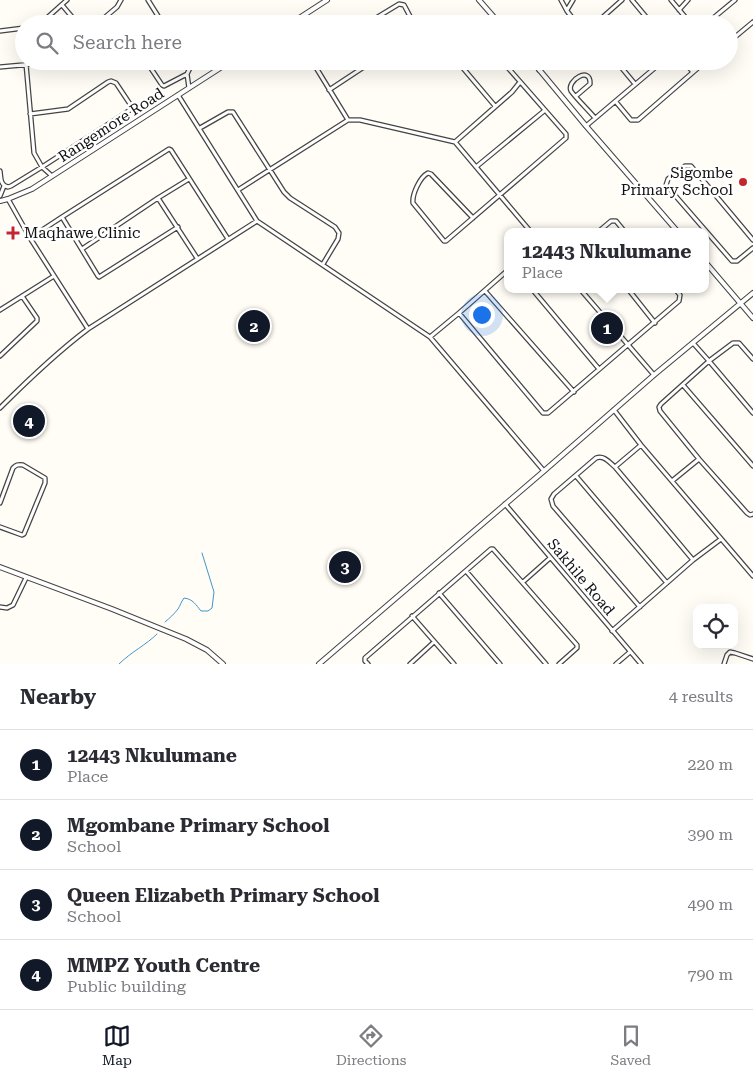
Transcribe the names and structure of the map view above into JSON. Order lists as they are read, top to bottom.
{
  "streets": {
    "street": ["Rangemore Road", "Sakhile Road"]
  },
  "places": {
    "other": ["Sigombe Primary School"],
    "health": ["Maqhawe Clinic"]
  },
  "page": {
    "search": "Search here",
    "popup": ["12443 Nkulumane", "Place"],
    "pins": [
      "2",
      "1",
      "4",
      "3"
    ],
    "heading": ["Nearby", "4 results"],
    "list": [
      {
        "mark": "1",
        "name": "12443 Nkulumane",
        "note": "Place",
        "value": "220 m"
      },
      {
        "mark": "2",
        "name": "Mgombane Primary School",
        "note": "School",
        "value": "390 m"
      },
      {
        "mark": "3",
        "name": "Queen Elizabeth Primary School",
        "note": "School",
        "value": "490 m"
      },
      {
        "mark": "4",
        "name": "MMPZ Youth Centre",
        "note": "Public building",
        "value": "790 m"
      }
    ],
    "nav": ["Map", "Directions", "Saved"]
  }
}
